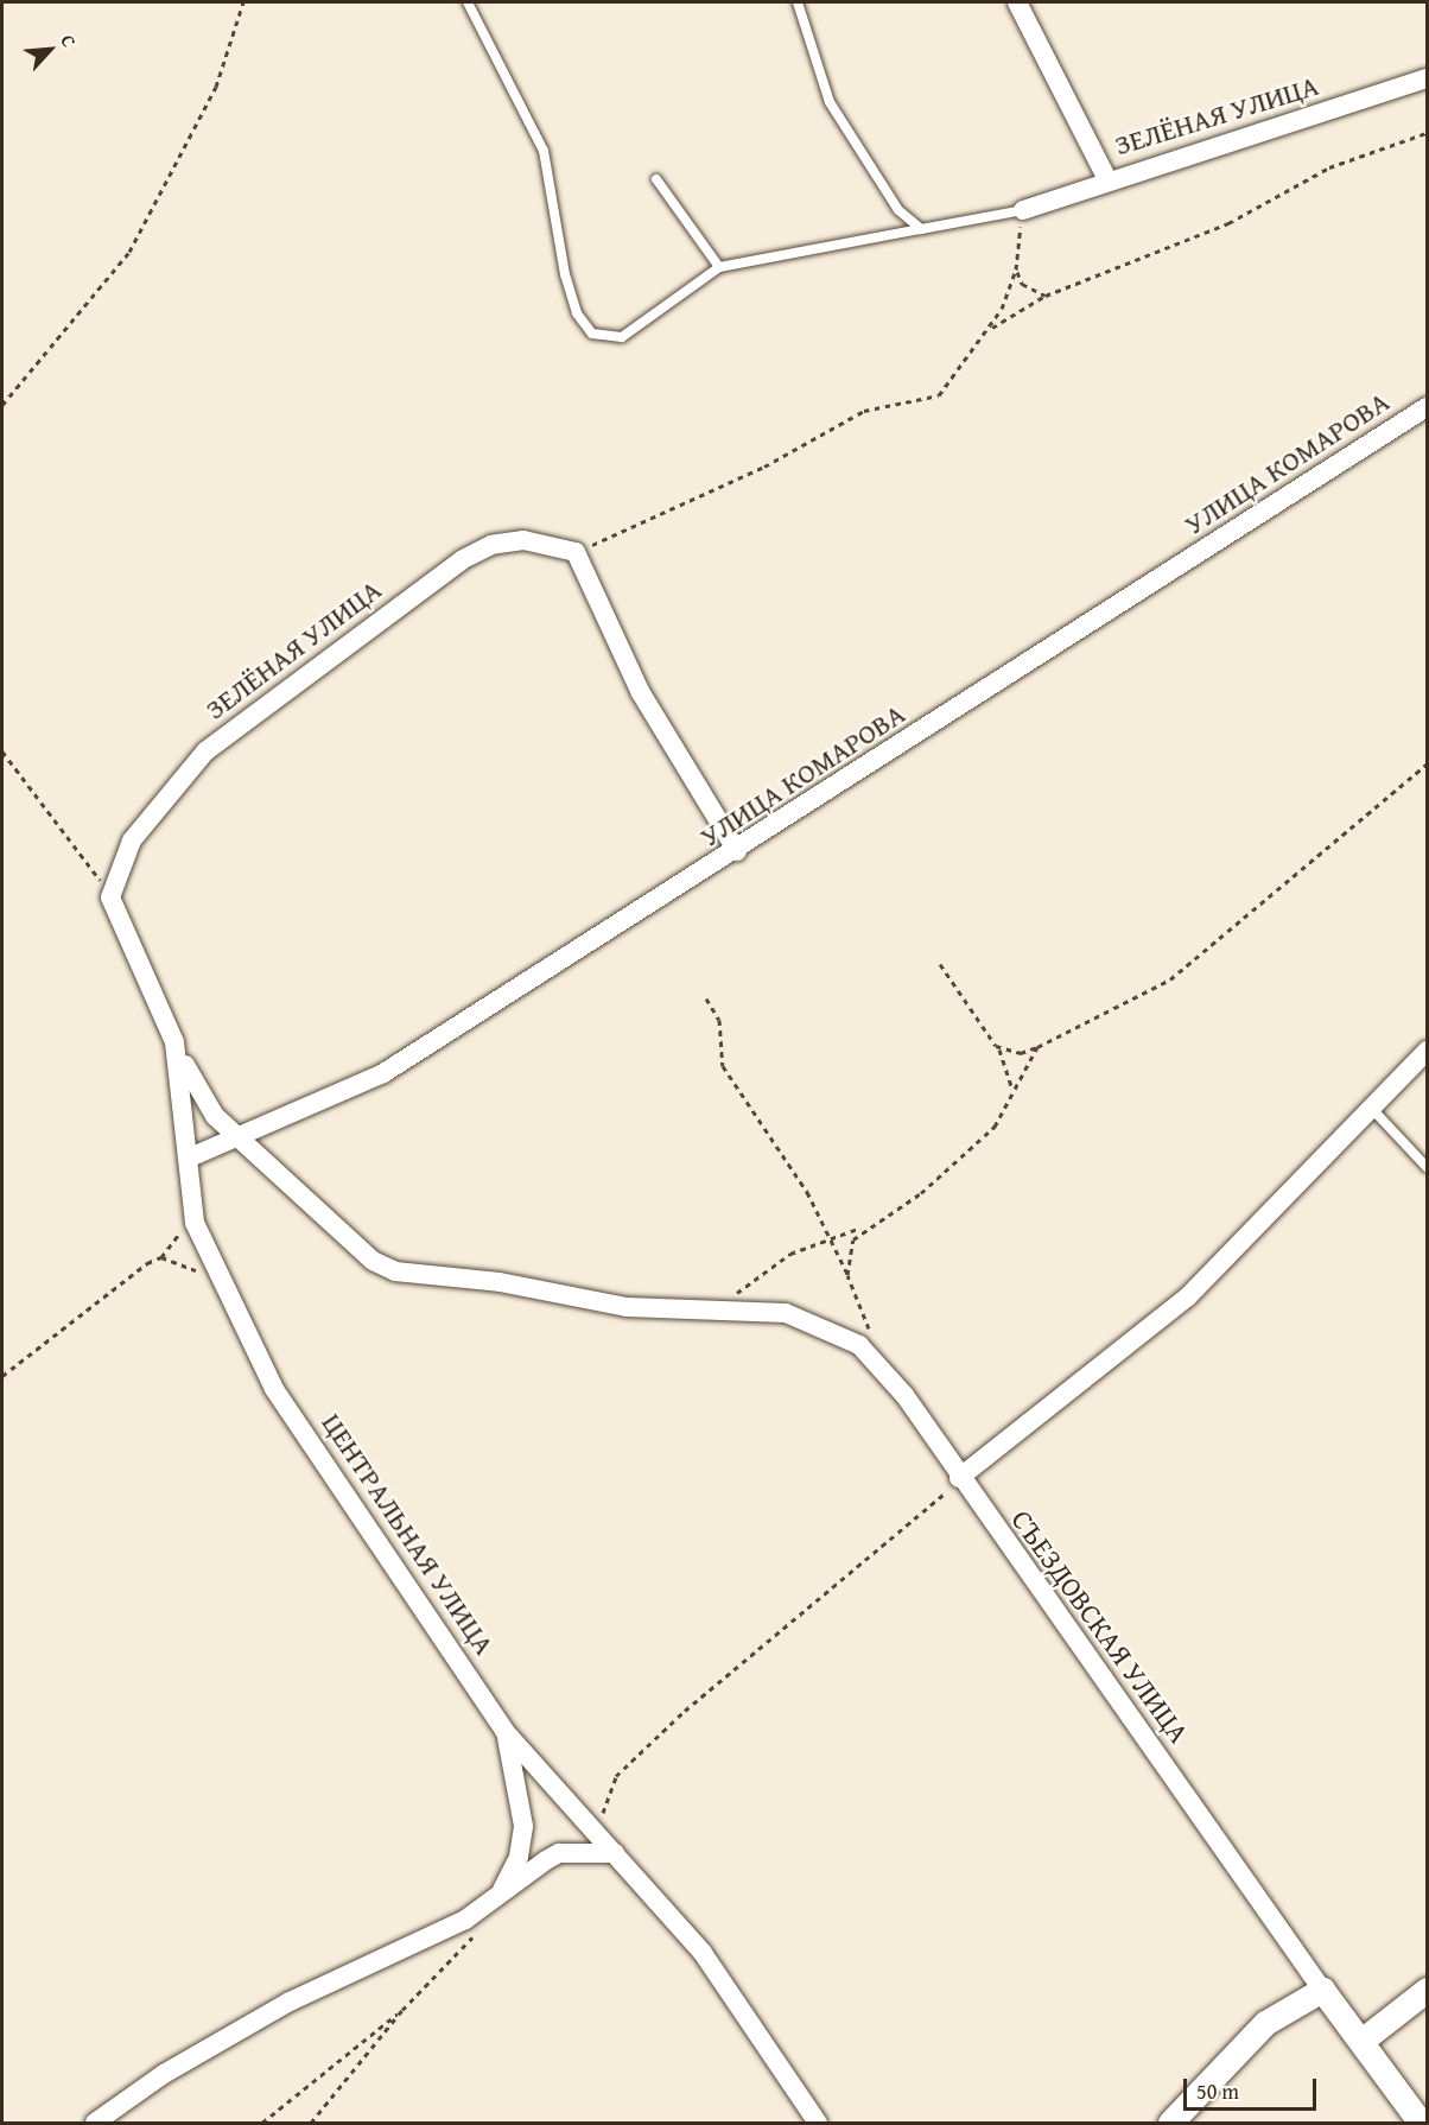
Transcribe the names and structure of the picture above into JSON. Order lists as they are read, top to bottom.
{
  "streets": {
    "street": [
      "ЗЕЛЁНАЯ УЛИЦА",
      "УЛИЦА КОМАРОВА",
      "ЦЕНТРАЛЬНАЯ УЛИЦА",
      "СЪЕЗДОВСКАЯ УЛИЦА"
    ]
  },
  "crossings": [
    ["ЗЕЛЁНАЯ УЛИЦА", "ЦЕНТРАЛЬНАЯ УЛИЦА"],
    ["УЛИЦА КОМАРОВА", "ЦЕНТРАЛЬНАЯ УЛИЦА"],
    ["УЛИЦА КОМАРОВА", "СЪЕЗДОВСКАЯ УЛИЦА"],
    ["ЦЕНТРАЛЬНАЯ УЛИЦА", "СЪЕЗДОВСКАЯ УЛИЦА"]
  ],
  "scale_bar": "50 m",
  "north": "top right"
}
